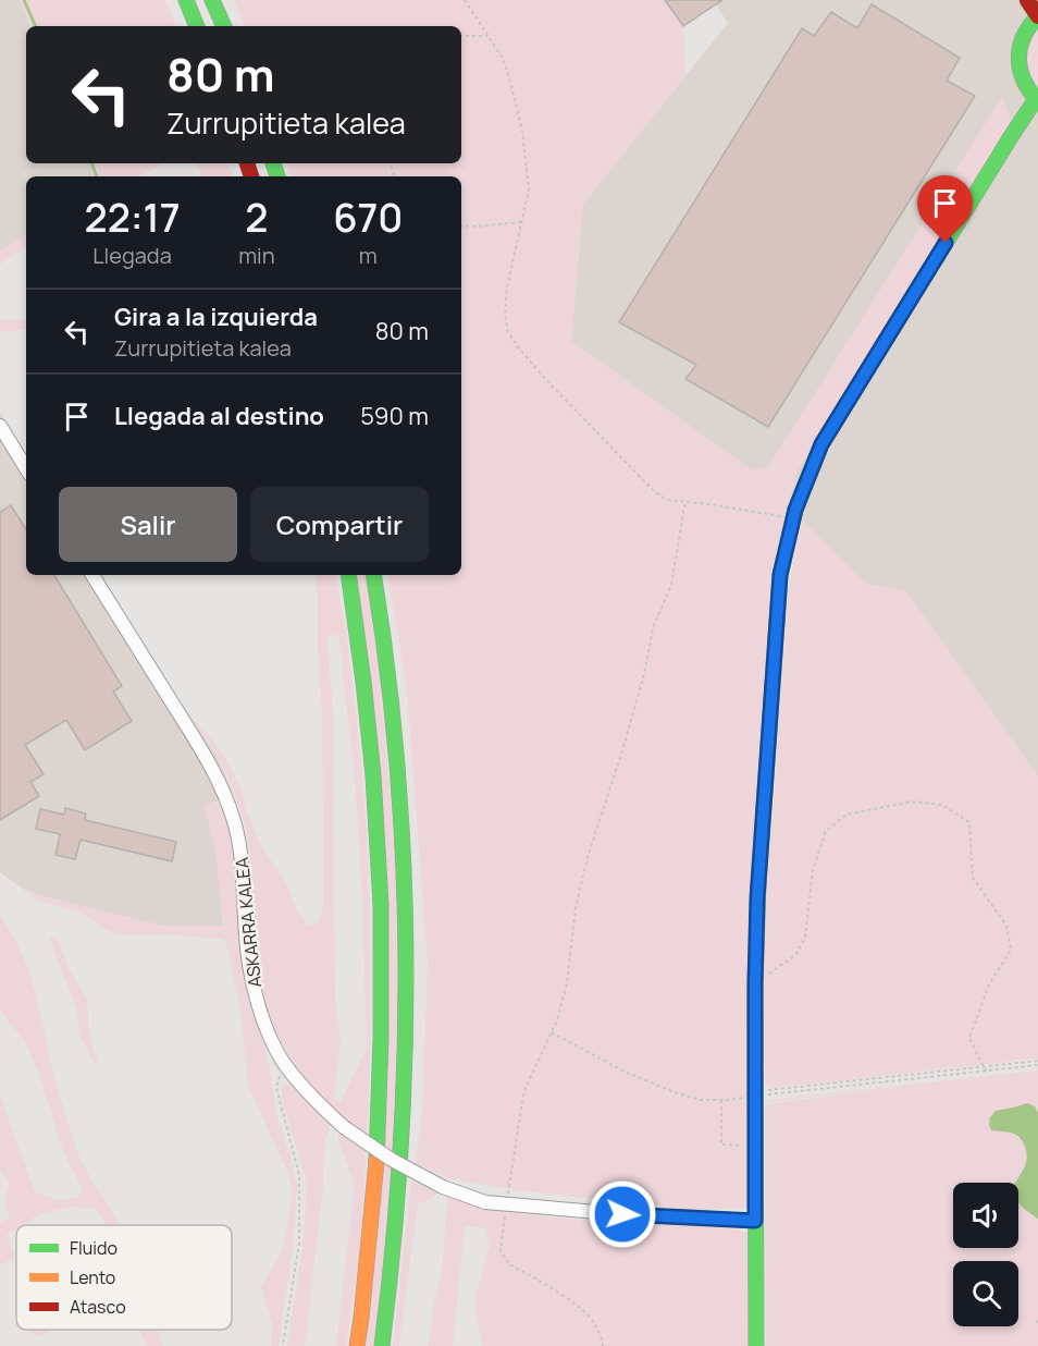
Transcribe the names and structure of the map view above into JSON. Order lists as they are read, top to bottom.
{
  "streets": {
    "street": ["ASKARRA KALEA"]
  },
  "legend": ["Fluido", "Lento", "Atasco"],
  "page": {
    "turn": ["80 m", "Zurrupitieta kalea"],
    "eta": [
      "22:17",
      "Llegada",
      "2",
      "min",
      "670",
      "m"
    ],
    "list": [
      {
        "name": "Gira a la izquierda",
        "note": "Zurrupitieta kalea",
        "value": "80 m"
      },
      {
        "name": "Llegada al destino",
        "value": "590 m"
      }
    ],
    "buttons": ["Salir", "Compartir"]
  }
}
